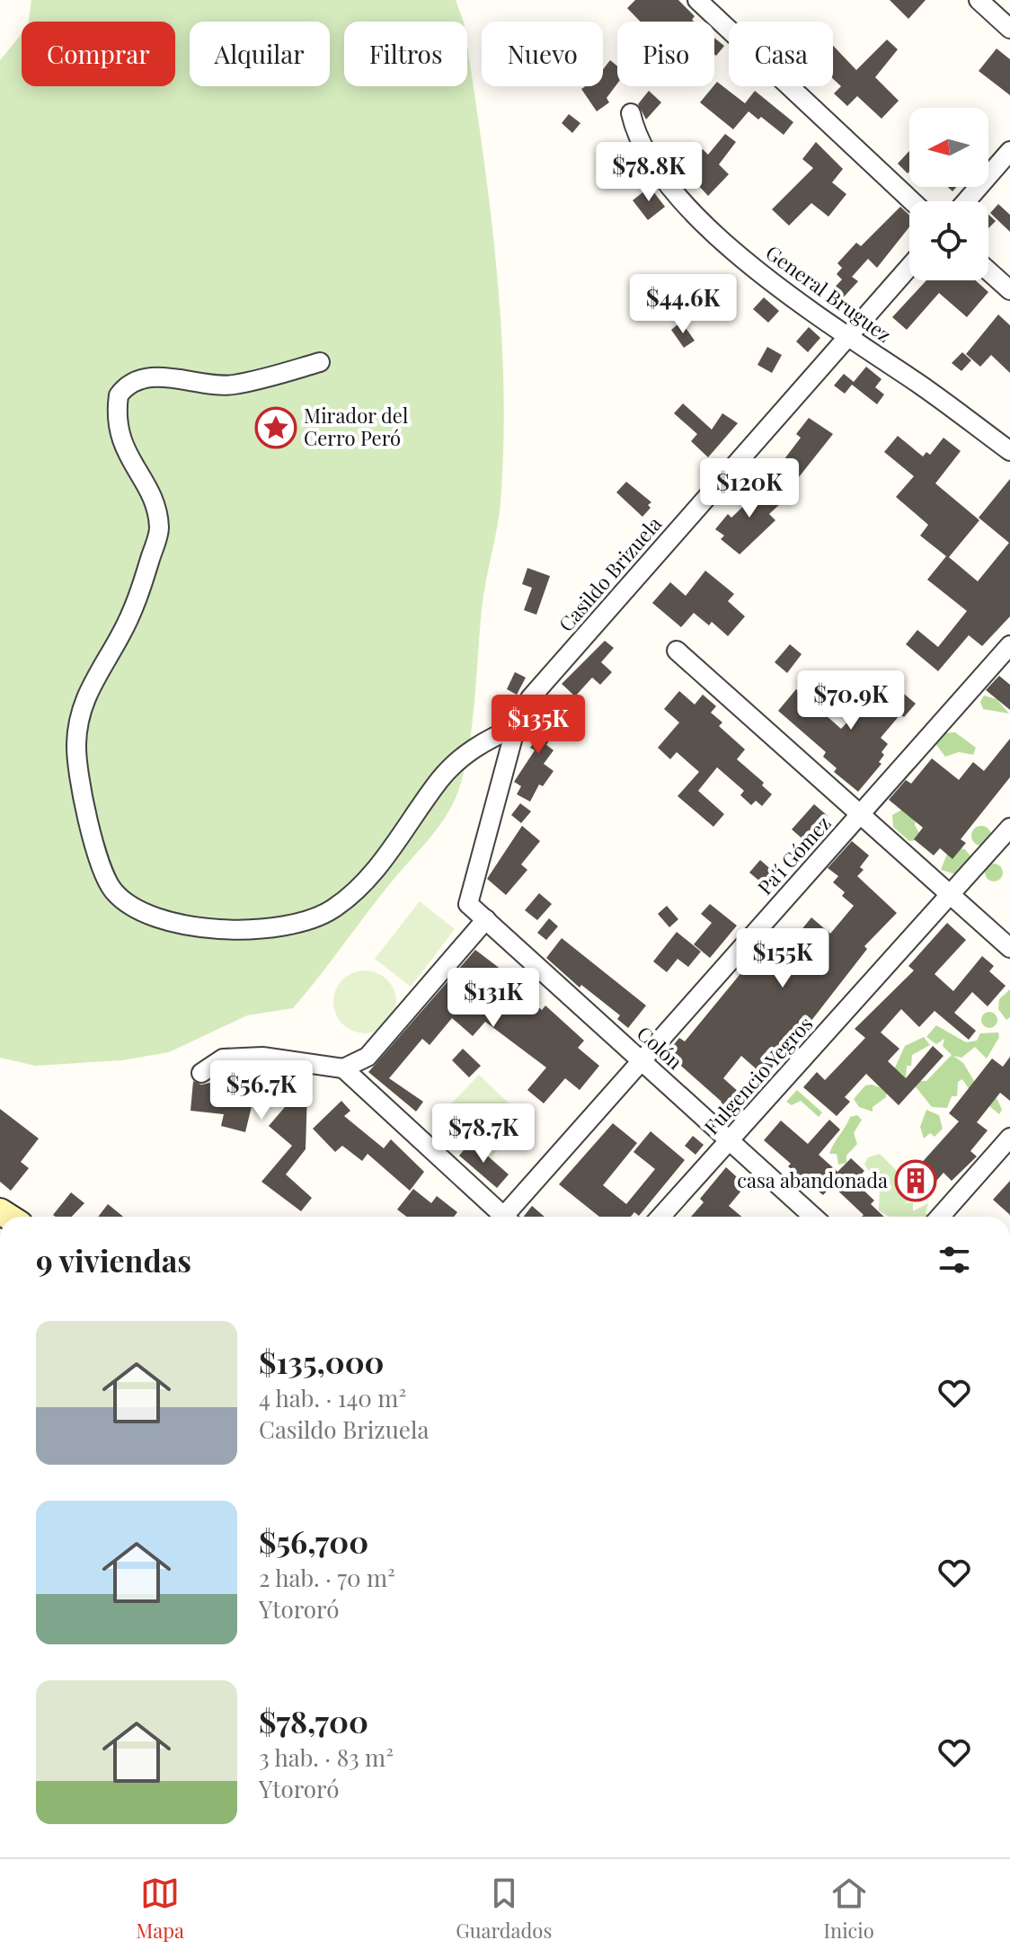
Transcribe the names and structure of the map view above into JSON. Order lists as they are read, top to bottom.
{
  "streets": {
    "street": [
      "General Bruguez",
      "Casildo Brizuela",
      "Pa'í Gómez",
      "Colón",
      "Fulgencio Yegros"
    ]
  },
  "crossings": [
    ["General Bruguez", "Casildo Brizuela"],
    ["Casildo Brizuela", "Colón"],
    ["Pa'í Gómez", "Colón"],
    ["Colón", "Fulgencio Yegros"]
  ],
  "places": {
    "place": ["Mirador del Cerro Peró"],
    "building": ["casa abandonada"]
  },
  "north": "left",
  "page": {
    "chip": [
      "Comprar",
      "Alquilar",
      "Filtros",
      "Nuevo",
      "Piso",
      "Casa"
    ],
    "price": [
      "$78.8K",
      "$44.6K",
      "$120K",
      "$70.9K",
      "$135K",
      "$155K",
      "$131K",
      "$56.7K",
      "$78.7K"
    ],
    "heading": "9 viviendas",
    "list": [
      {
        "name": "$135,000",
        "note": "4 hab. · 140 m² · Casildo Brizuela"
      },
      {
        "name": "$56,700",
        "note": "2 hab. · 70 m² · Ytororó"
      },
      {
        "name": "$78,700",
        "note": "3 hab. · 83 m² · Ytororó"
      }
    ],
    "tabs": ["Mapa", "Guardados", "Inicio"]
  }
}
